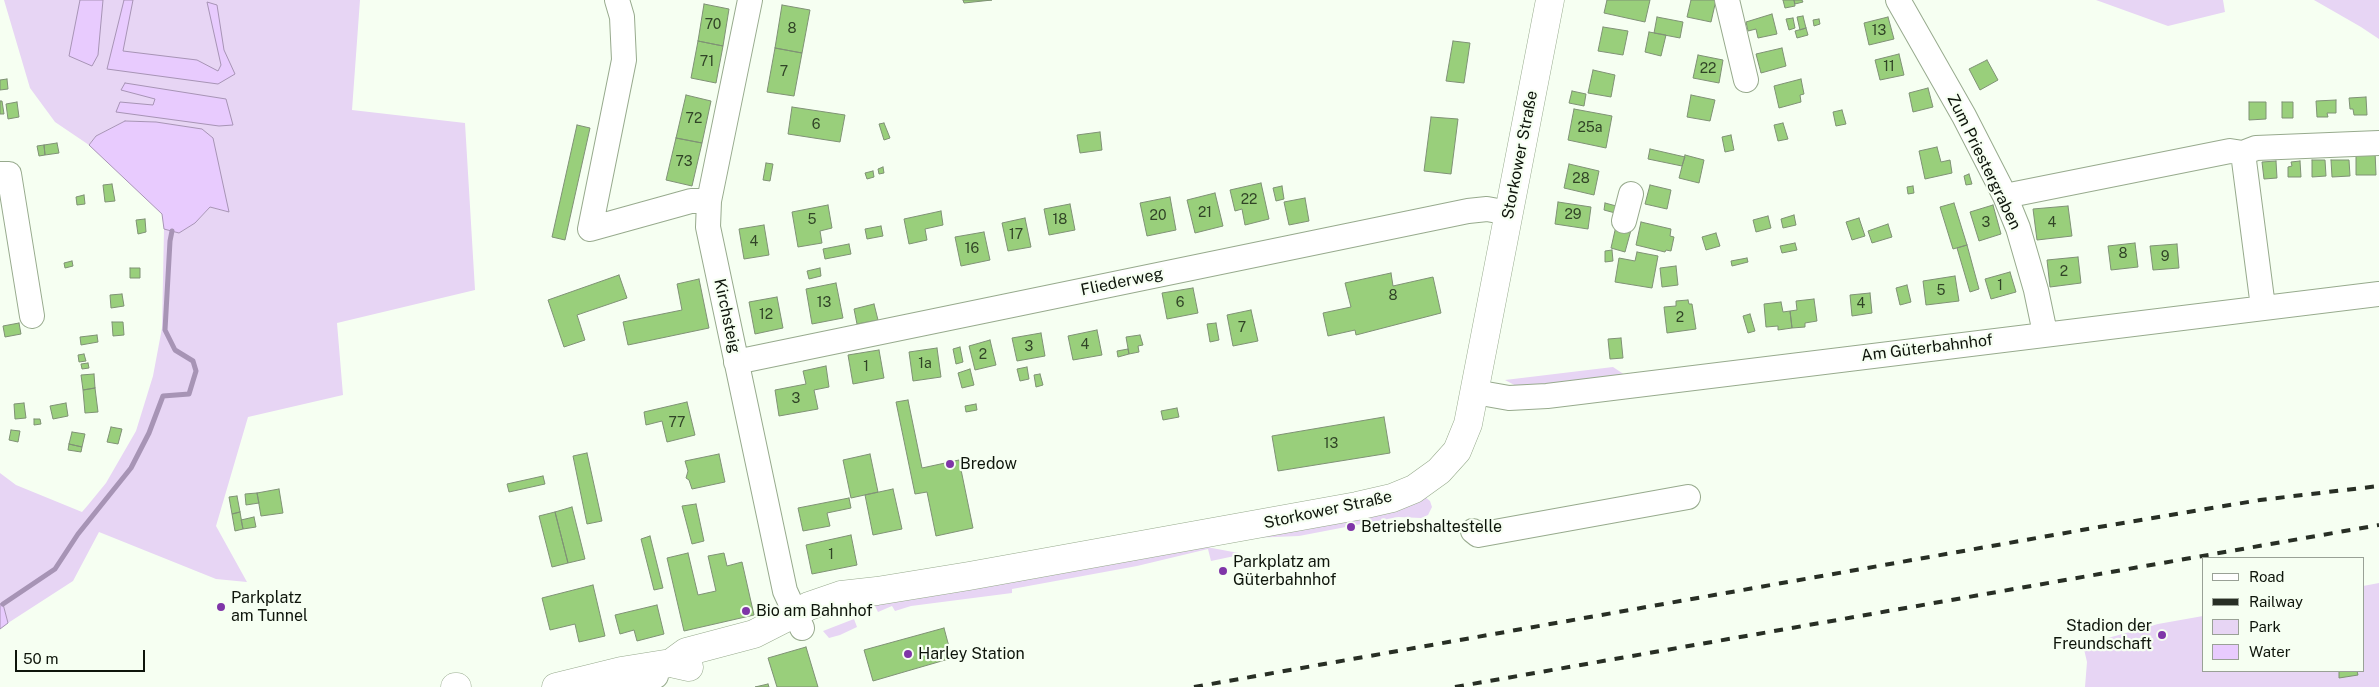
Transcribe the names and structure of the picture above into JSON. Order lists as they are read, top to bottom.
{
  "streets": {
    "main road": ["Storkower Straße"],
    "street": [
      "Zum Priestergraben",
      "Fliederweg",
      "Kirchsteig",
      "Am Güterbahnhof"
    ]
  },
  "crossings": [
    ["Storkower Straße", "Fliederweg"],
    ["Storkower Straße", "Kirchsteig"],
    ["Storkower Straße", "Am Güterbahnhof"],
    ["Zum Priestergraben", "Am Güterbahnhof"],
    ["Fliederweg", "Kirchsteig"]
  ],
  "places": [
    "Bredow",
    "Betriebshaltestelle",
    "Parkplatz am Güterbahnhof",
    "Parkplatz am Tunnel",
    "Bio am Bahnhof",
    "Stadion der Freundschaft",
    "Harley Station"
  ],
  "house_numbers": [
    "70",
    "8",
    "13",
    "71",
    "11",
    "22",
    "7",
    "72",
    "6",
    "25a",
    "73",
    "28",
    "22",
    "21",
    "29",
    "20",
    "5",
    "18",
    "3",
    "4",
    "17",
    "4",
    "16",
    "8",
    "9",
    "2",
    "1",
    "5",
    "8",
    "13",
    "6",
    "4",
    "12",
    "2",
    "7",
    "4",
    "3",
    "2",
    "1a",
    "1",
    "3",
    "77",
    "13",
    "1"
  ],
  "legend": [
    "Road",
    "Railway",
    "Park",
    "Water"
  ],
  "scale_bar": "50 m"
}
